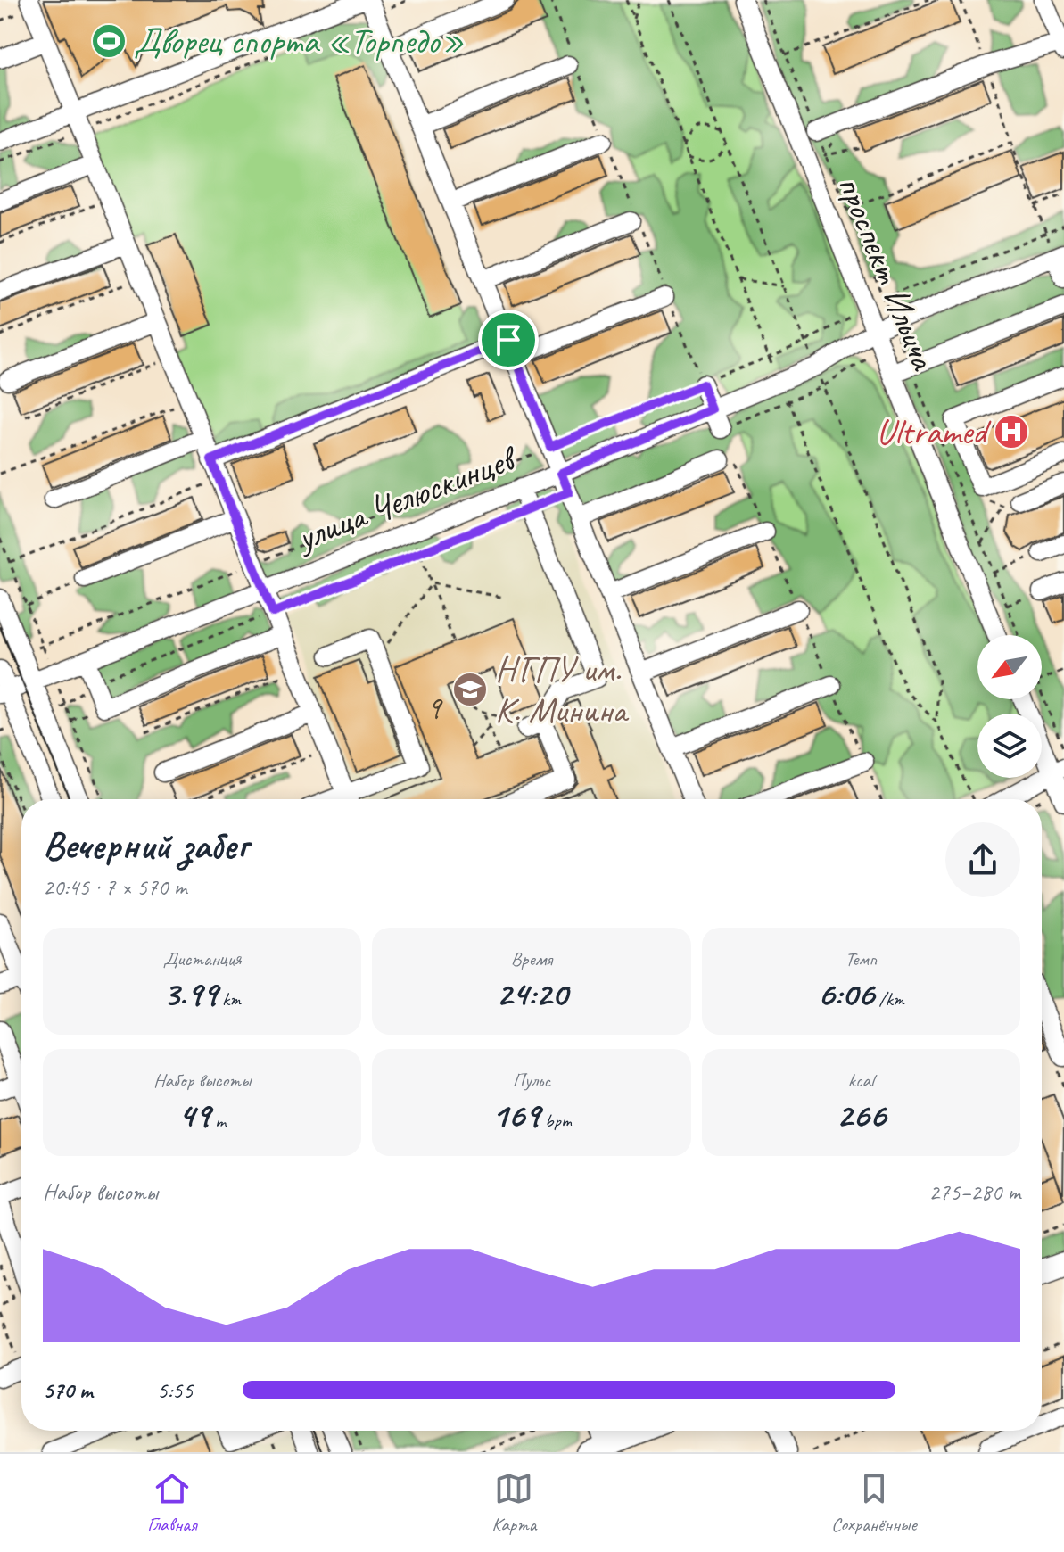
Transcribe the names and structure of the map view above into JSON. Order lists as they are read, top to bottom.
{
  "streets": {
    "street": ["проспект Ильича", "улица Челюскинцев"]
  },
  "crossings": [
    ["проспект Ильича", "улица Челюскинцев"]
  ],
  "places": {
    "sports": ["Дворец спорта «Торпедо»"],
    "hospital": ["Ultramed"],
    "school or university": ["НГПУ им. К. Минина"]
  },
  "house_numbers": ["9"],
  "north": "bottom left",
  "page": {
    "heading": ["Вечерний забег", "20:45 · 7 × 570 m"],
    "stats": [
      ["Дистанция", "3.99 km"],
      ["Время", "24:20"],
      ["Темп", "6:06 /km"],
      ["Набор высоты", "49 m"],
      ["Пульс", "169 bpm"],
      ["kcal", "266"]
    ],
    "chart": ["Набор высоты", "275–280 m"],
    "list": [
      {
        "name": "570 m",
        "note": "5:55"
      }
    ],
    "tabs": ["Главная", "Карта", "Сохранённые"]
  }
}
